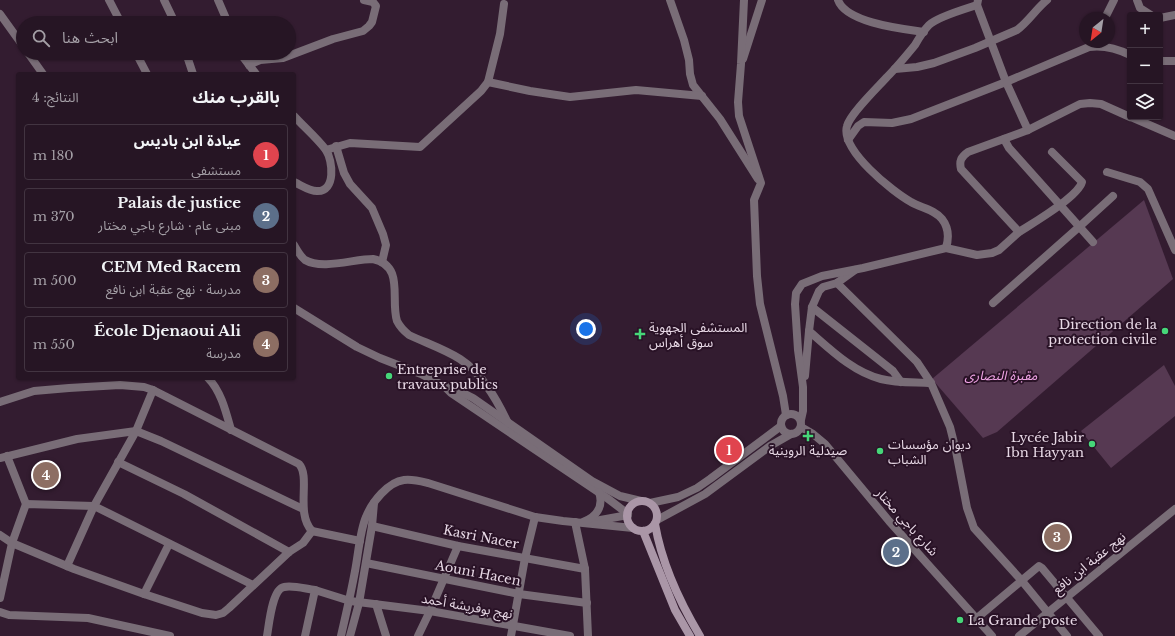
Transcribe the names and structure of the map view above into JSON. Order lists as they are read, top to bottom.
{
  "streets": {
    "street": [
      "شارع باجي مختار",
      "Kasri Nacer",
      "نهج عقبة ابن نافع",
      "Aouni Hacen",
      "نهج بوفريشة أحمد"
    ]
  },
  "parks": ["مقبرة النصارى"],
  "places": {
    "other": [
      "Direction de la protection civile",
      "Entreprise de travaux publics",
      "Lycée Jabir Ibn Hayyan",
      "ديوان مؤسسات الشباب",
      "La Grande poste"
    ],
    "health": ["المستشفى الجهوية سوق أهراس", "صيدلية الروينية"]
  },
  "north": "bottom left",
  "page": {
    "map_buttons": ["+", "−"],
    "search": "ابحث هنا",
    "heading": ["بالقرب منك", "النتائج: 4"],
    "list": [
      {
        "mark": "1",
        "name": "عيادة ابن باديس",
        "note": "مستشفى",
        "value": "180 m"
      },
      {
        "mark": "2",
        "name": "Palais de justice",
        "note": "مبنى عام · شارع باجي مختار",
        "value": "370 m"
      },
      {
        "mark": "3",
        "name": "CEM Med Racem",
        "note": "مدرسة · نهج عقبة ابن نافع",
        "value": "500 m"
      },
      {
        "mark": "4",
        "name": "École Djenaoui Ali",
        "note": "مدرسة",
        "value": "550 m"
      }
    ],
    "pins": [
      "1",
      "4",
      "3",
      "2"
    ]
  }
}
